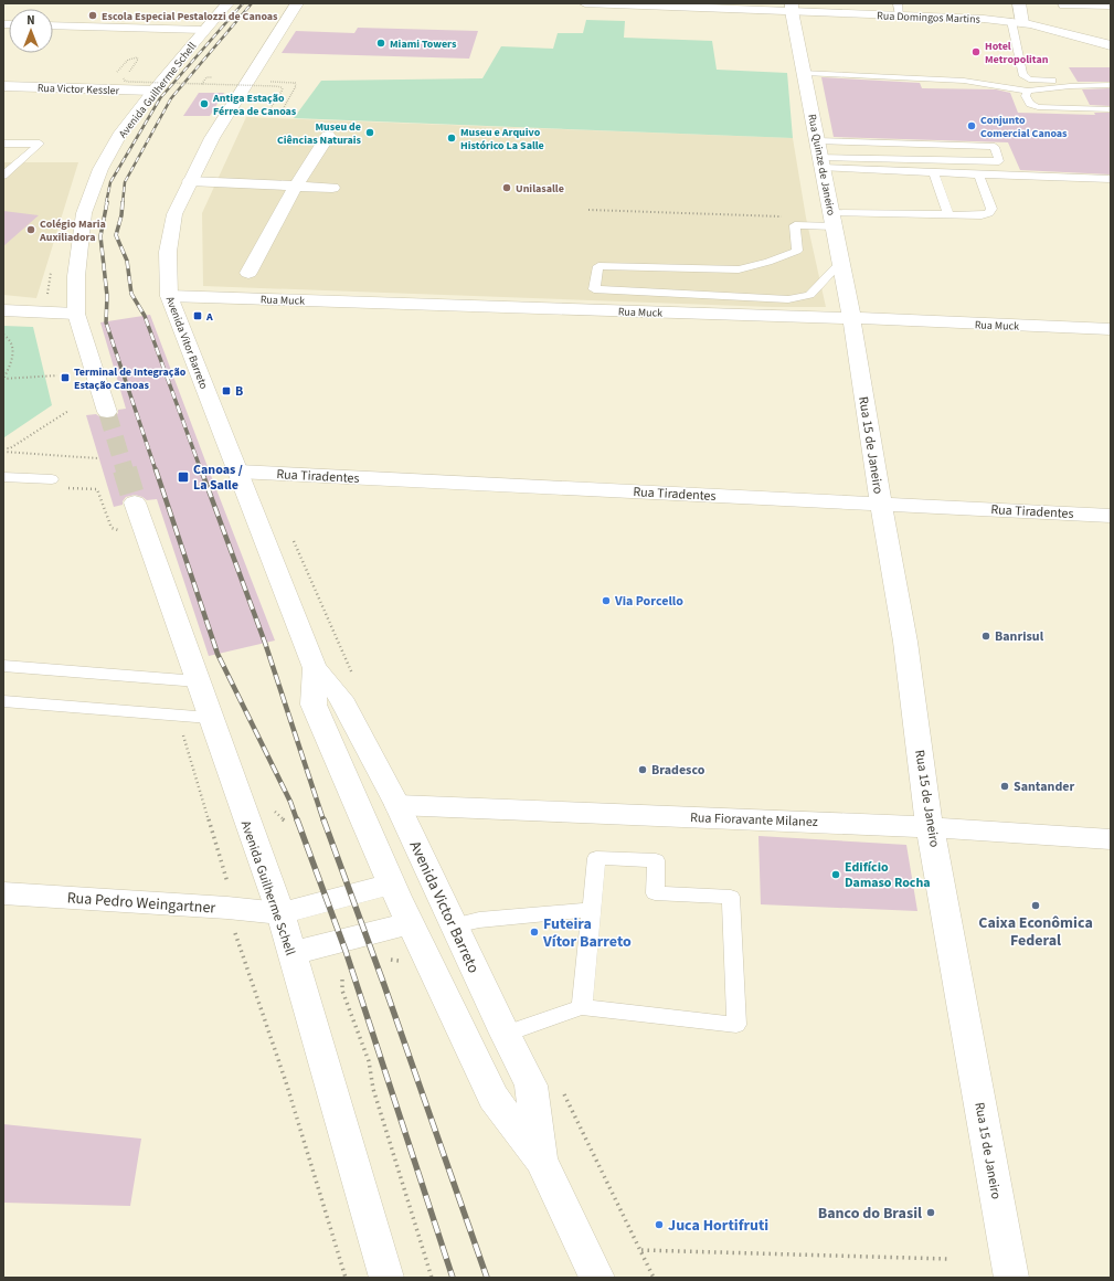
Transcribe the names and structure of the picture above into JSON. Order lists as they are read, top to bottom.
{
  "streets": {
    "main road": [
      "Rua Domingos Martins",
      "Rua Victor Kessler",
      "Avenida Guilherme Schell",
      "Rua Quinze de Janeiro",
      "Rua Muck",
      "Avenida Vitor Barreto",
      "Rua 15 de Janeiro",
      "Rua Tiradentes",
      "Rua Fioravante Milanez",
      "Rua Pedro Weingartner",
      "Avenida Victor Barreto"
    ]
  },
  "crossings": [
    ["Rua Domingos Martins", "Rua Quinze de Janeiro"],
    ["Rua Victor Kessler", "Avenida Guilherme Schell"],
    ["Avenida Guilherme Schell", "Rua Pedro Weingartner"],
    ["Rua Quinze de Janeiro", "Rua Muck"],
    ["Rua Quinze de Janeiro", "Rua 15 de Janeiro"],
    ["Rua Muck", "Avenida Vitor Barreto"],
    ["Rua Muck", "Rua 15 de Janeiro"],
    ["Avenida Vitor Barreto", "Rua Tiradentes"],
    ["Avenida Vitor Barreto", "Avenida Victor Barreto"],
    ["Rua 15 de Janeiro", "Rua Tiradentes"],
    ["Rua 15 de Janeiro", "Rua Fioravante Milanez"],
    ["Rua Fioravante Milanez", "Avenida Victor Barreto"]
  ],
  "places": {
    "other": [
      "Escola Especial Pestalozzi de Canoas",
      "Miami Towers",
      "Hotel Metropolitan",
      "Antiga Estação Férrea de Canoas",
      "Conjunto Comercial Canoas",
      "Museu de Ciências Naturais",
      "Museu e Arquivo Histórico La Salle",
      "Unilasalle",
      "Colégio Maria Auxiliadora",
      "Via Porcello",
      "Banrisul",
      "Bradesco",
      "Santander",
      "Edifício Damaso Rocha",
      "Caixa Econômica Federal",
      "Futeira Vítor Barreto",
      "Banco do Brasil",
      "Juca Hortifruti"
    ],
    "transit": [
      "A",
      "Terminal de Integração Estação Canoas",
      "B",
      "Canoas / La Salle"
    ]
  },
  "north": "top"
}
